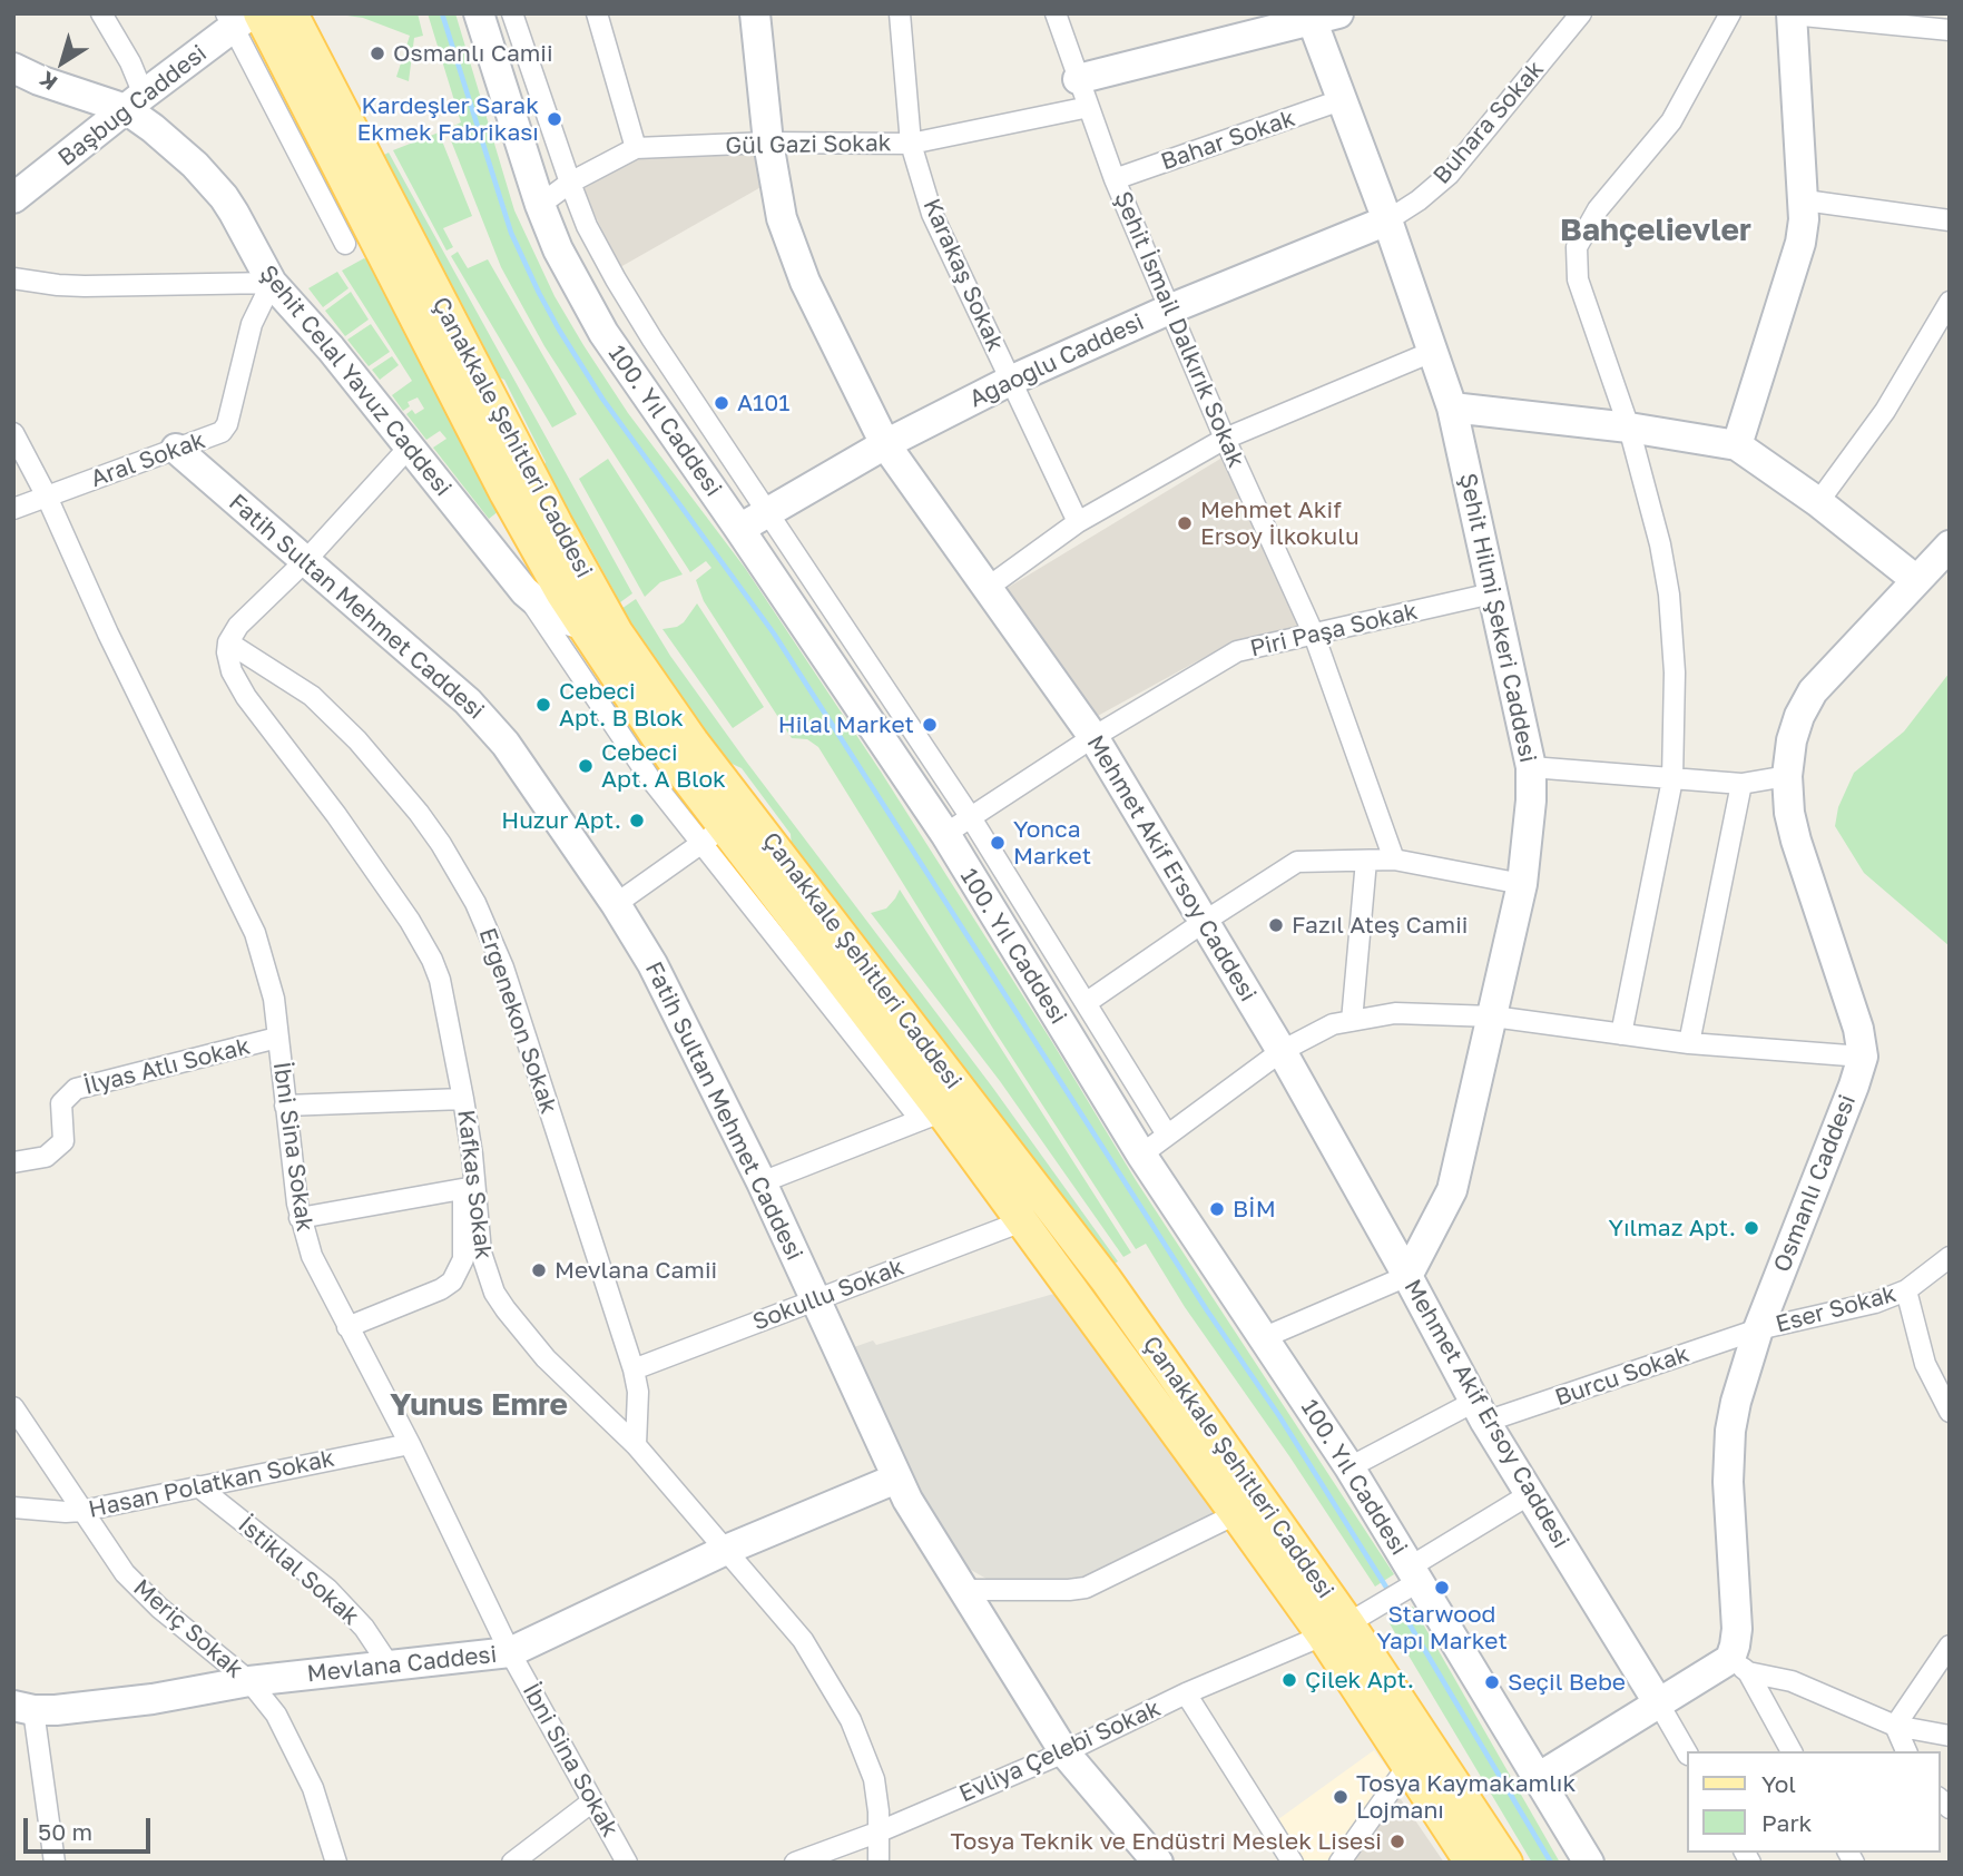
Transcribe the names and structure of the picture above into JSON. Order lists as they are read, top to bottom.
{
  "streets": {
    "main road": ["Çanakkale Şehitleri Caddesi"],
    "street": [
      "Başbuğ Caddesi",
      "Buhara Sokak",
      "Bahar Sokak",
      "Gül Gazi Sokak",
      "Karakaş Sokak",
      "Şehit İsmail Dalkırık Sokak",
      "Ağaoğlu Caddesi",
      "Şehit Celal Yavuz Caddesi",
      "100. Yıl Caddesi",
      "Aral Sokak",
      "Fatih Sultan Mehmet Caddesi",
      "Şehit Hilmi Şekeri Caddesi",
      "Piri Paşa Sokak",
      "Mehmet Akif Ersoy Caddesi",
      "Ergenekon Sokak",
      "İlyas Atlı Sokak",
      "İbni Sina Sokak",
      "Osmanlı Caddesi",
      "Kafkas Sokak",
      "Sokullu Sokak",
      "Eser Sokak",
      "Burcu Sokak",
      "Hasan Polatkan Sokak",
      "İstiklal Sokak",
      "Meriç Sokak",
      "Mevlana Caddesi",
      "Evliya Çelebi Sokak"
    ]
  },
  "crossings": [
    ["Başbuğ Caddesi", "Şehit Celal Yavuz Caddesi"],
    ["Başbuğ Caddesi", "Çanakkale Şehitleri Caddesi"],
    ["Buhara Sokak", "Ağaoğlu Caddesi"],
    ["Buhara Sokak", "Şehit Hilmi Şekeri Caddesi"],
    ["Bahar Sokak", "Şehit İsmail Dalkırık Sokak"],
    ["Bahar Sokak", "Şehit Hilmi Şekeri Caddesi"],
    ["Gül Gazi Sokak", "Karakaş Sokak"],
    ["Gül Gazi Sokak", "Şehit İsmail Dalkırık Sokak"],
    ["Gül Gazi Sokak", "100. Yıl Caddesi"],
    ["Gül Gazi Sokak", "Mehmet Akif Ersoy Caddesi"],
    ["Karakaş Sokak", "Ağaoğlu Caddesi"],
    ["Şehit İsmail Dalkırık Sokak", "Ağaoğlu Caddesi"],
    ["Şehit İsmail Dalkırık Sokak", "Piri Paşa Sokak"],
    ["Ağaoğlu Caddesi", "100. Yıl Caddesi"],
    ["Ağaoğlu Caddesi", "Şehit Hilmi Şekeri Caddesi"],
    ["Ağaoğlu Caddesi", "Mehmet Akif Ersoy Caddesi"],
    ["Şehit Celal Yavuz Caddesi", "Çanakkale Şehitleri Caddesi"],
    ["Şehit Celal Yavuz Caddesi", "Aral Sokak"],
    ["100. Yıl Caddesi", "Piri Paşa Sokak"],
    ["100. Yıl Caddesi", "Burcu Sokak"],
    ["100. Yıl Caddesi", "Evliya Çelebi Sokak"],
    ["Çanakkale Şehitleri Caddesi", "Sokullu Sokak"],
    ["Çanakkale Şehitleri Caddesi", "Evliya Çelebi Sokak"],
    ["Aral Sokak", "Fatih Sultan Mehmet Caddesi"],
    ["Aral Sokak", "İbni Sina Sokak"],
    ["Fatih Sultan Mehmet Caddesi", "Sokullu Sokak"],
    ["Fatih Sultan Mehmet Caddesi", "Mevlana Caddesi"],
    ["Fatih Sultan Mehmet Caddesi", "Evliya Çelebi Sokak"],
    ["Şehit Hilmi Şekeri Caddesi", "Piri Paşa Sokak"],
    ["Şehit Hilmi Şekeri Caddesi", "Mehmet Akif Ersoy Caddesi"],
    ["Piri Paşa Sokak", "Mehmet Akif Ersoy Caddesi"],
    ["Mehmet Akif Ersoy Caddesi", "Burcu Sokak"],
    ["Mehmet Akif Ersoy Caddesi", "Evliya Çelebi Sokak"],
    ["Ergenekon Sokak", "Kafkas Sokak"],
    ["Ergenekon Sokak", "Sokullu Sokak"],
    ["İlyas Atlı Sokak", "İbni Sina Sokak"],
    ["İbni Sina Sokak", "Hasan Polatkan Sokak"],
    ["İbni Sina Sokak", "Mevlana Caddesi"],
    ["Osmanlı Caddesi", "Eser Sokak"],
    ["Osmanlı Caddesi", "Burcu Sokak"],
    ["Kafkas Sokak", "Mevlana Caddesi"],
    ["Kafkas Sokak", "Evliya Çelebi Sokak"],
    ["Eser Sokak", "Burcu Sokak"],
    ["Hasan Polatkan Sokak", "İstiklal Sokak"],
    ["Hasan Polatkan Sokak", "Meriç Sokak"],
    ["İstiklal Sokak", "Mevlana Caddesi"],
    ["Meriç Sokak", "Mevlana Caddesi"]
  ],
  "districts": ["Bahçelievler", "Yunus Emre"],
  "places": [
    "Osmanlı Camii",
    "Kardeşler Sarak Ekmek Fabrikası",
    "A101",
    "Mehmet Akif Ersoy İlkokulu",
    "Cebeci Apt. B Blok",
    "Hilal Market",
    "Cebeci Apt. A Blok",
    "Huzur Apt.",
    "Yonca Market",
    "Fazıl Ateş Camii",
    "BİM",
    "Yılmaz Apt.",
    "Mevlana Camii",
    "Starwood Yapı Market",
    "Çilek Apt.",
    "Seçil Bebe",
    "Tosya Kaymakamlık Lojmanı",
    "Tosya Teknik ve Endüstri Meslek Lisesi"
  ],
  "legend": ["Yol", "Park"],
  "scale_bar": "50 m",
  "north": "bottom left"
}
